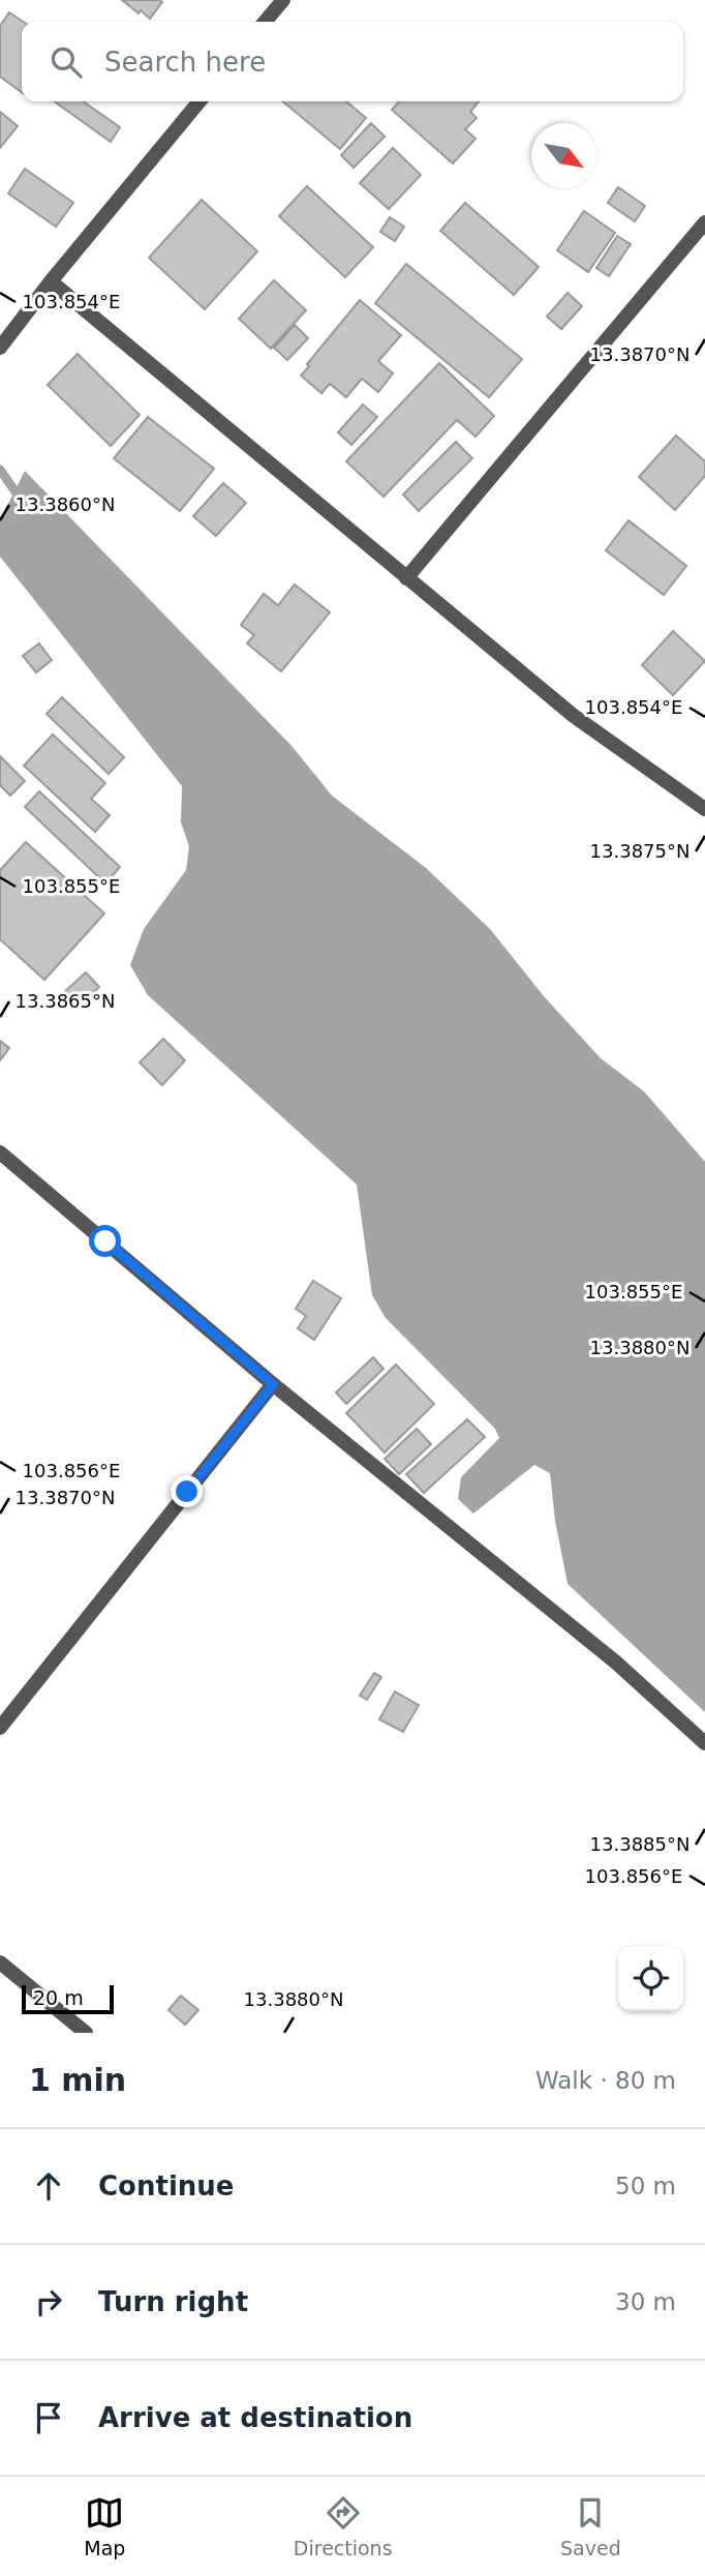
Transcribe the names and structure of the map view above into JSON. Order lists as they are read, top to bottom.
{
  "scale_bar": "20 m",
  "north": "bottom right",
  "page": {
    "search": "Search here",
    "scale": "20 m",
    "heading": ["1 min", "Walk · 80 m"],
    "list": [
      ["Continue", "50 m"],
      ["Turn right", "30 m"],
      "Arrive at destination"
    ],
    "nav": ["Map", "Directions", "Saved"]
  },
  "coordinates": [
    "103.854°E",
    "13.3870°N",
    "13.3860°N",
    "13.3875°N",
    "103.855°E",
    "13.3865°N",
    "13.3880°N",
    "103.856°E",
    "13.3885°N"
  ]
}
